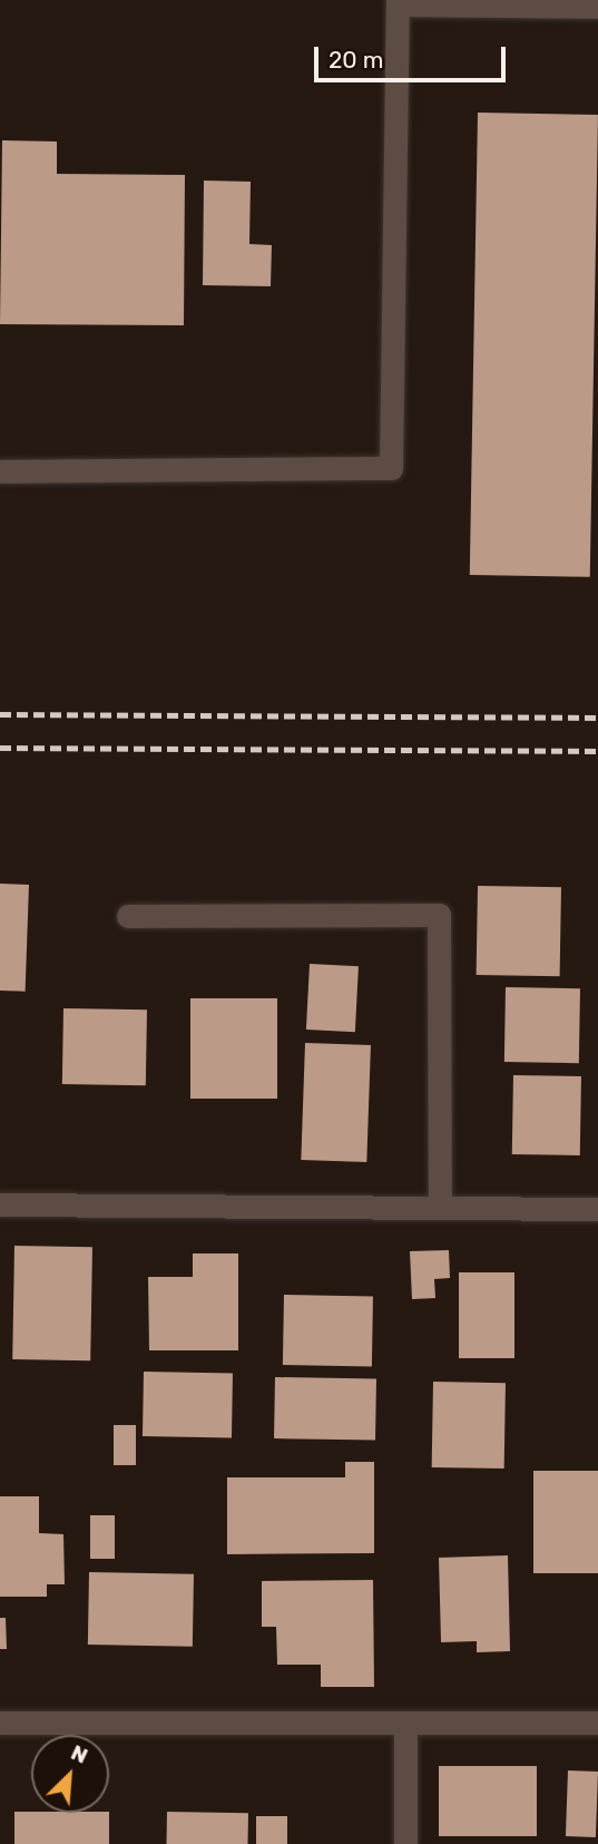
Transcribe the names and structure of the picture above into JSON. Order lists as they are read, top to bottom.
{
  "scale_bar": "20 m",
  "north": "top right"
}
